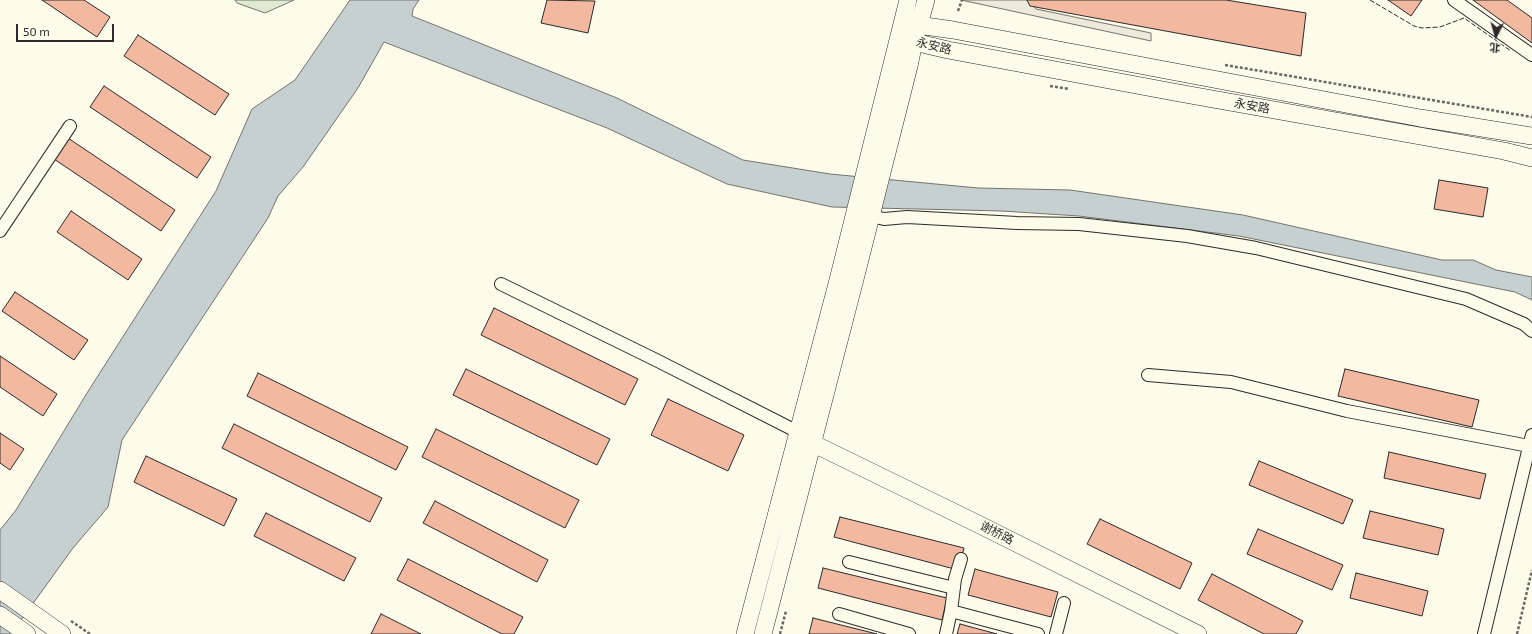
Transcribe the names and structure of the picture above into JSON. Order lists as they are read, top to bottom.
{
  "streets": {
    "street": ["永安路", "谢桥路"]
  },
  "scale_bar": "50 m",
  "north": "bottom"
}
